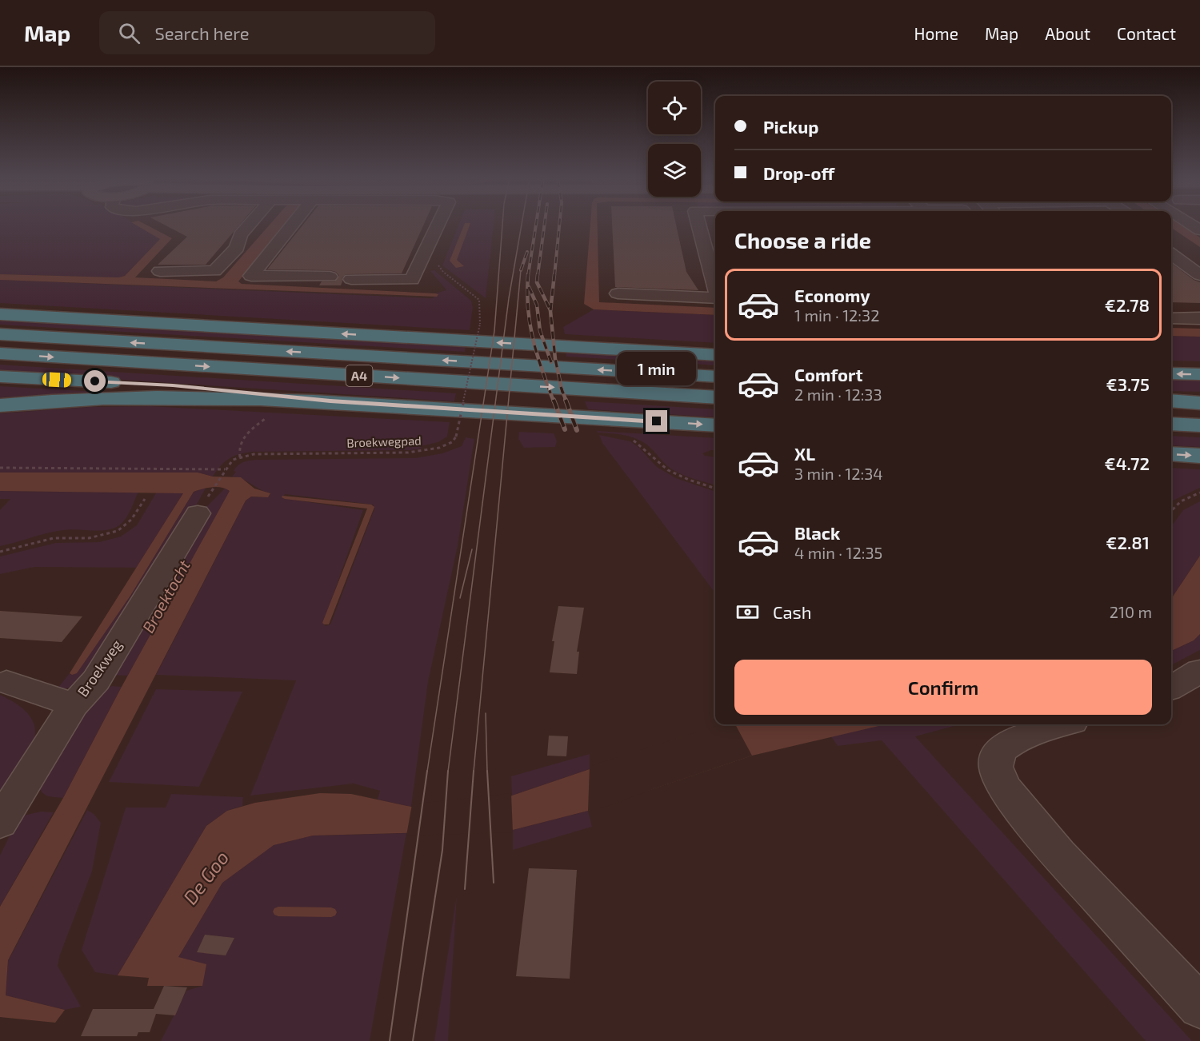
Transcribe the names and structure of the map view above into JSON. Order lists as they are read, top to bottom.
{
  "streets": {
    "highway": ["A4"],
    "street": ["Broekweg"],
    "path": ["Broekwegpad"]
  },
  "water": ["Broektocht", "De Goo"],
  "page": {
    "header": "Map",
    "search": "Search here",
    "nav": [
      "Home",
      "Map",
      "About",
      "Contact"
    ],
    "banner": ["Pickup", "Drop-off"],
    "heading": "Choose a ride",
    "list": [
      {
        "name": "Economy",
        "note": "1 min · 12:32",
        "value": "€2.78"
      },
      {
        "name": "Comfort",
        "note": "2 min · 12:33",
        "value": "€3.75"
      },
      {
        "name": "XL",
        "note": "3 min · 12:34",
        "value": "€4.72"
      },
      {
        "name": "Black",
        "note": "4 min · 12:35",
        "value": "€2.81"
      }
    ],
    "bubble": "1 min",
    "pay": ["Cash", "210 m"],
    "buttons": "Confirm"
  }
}
